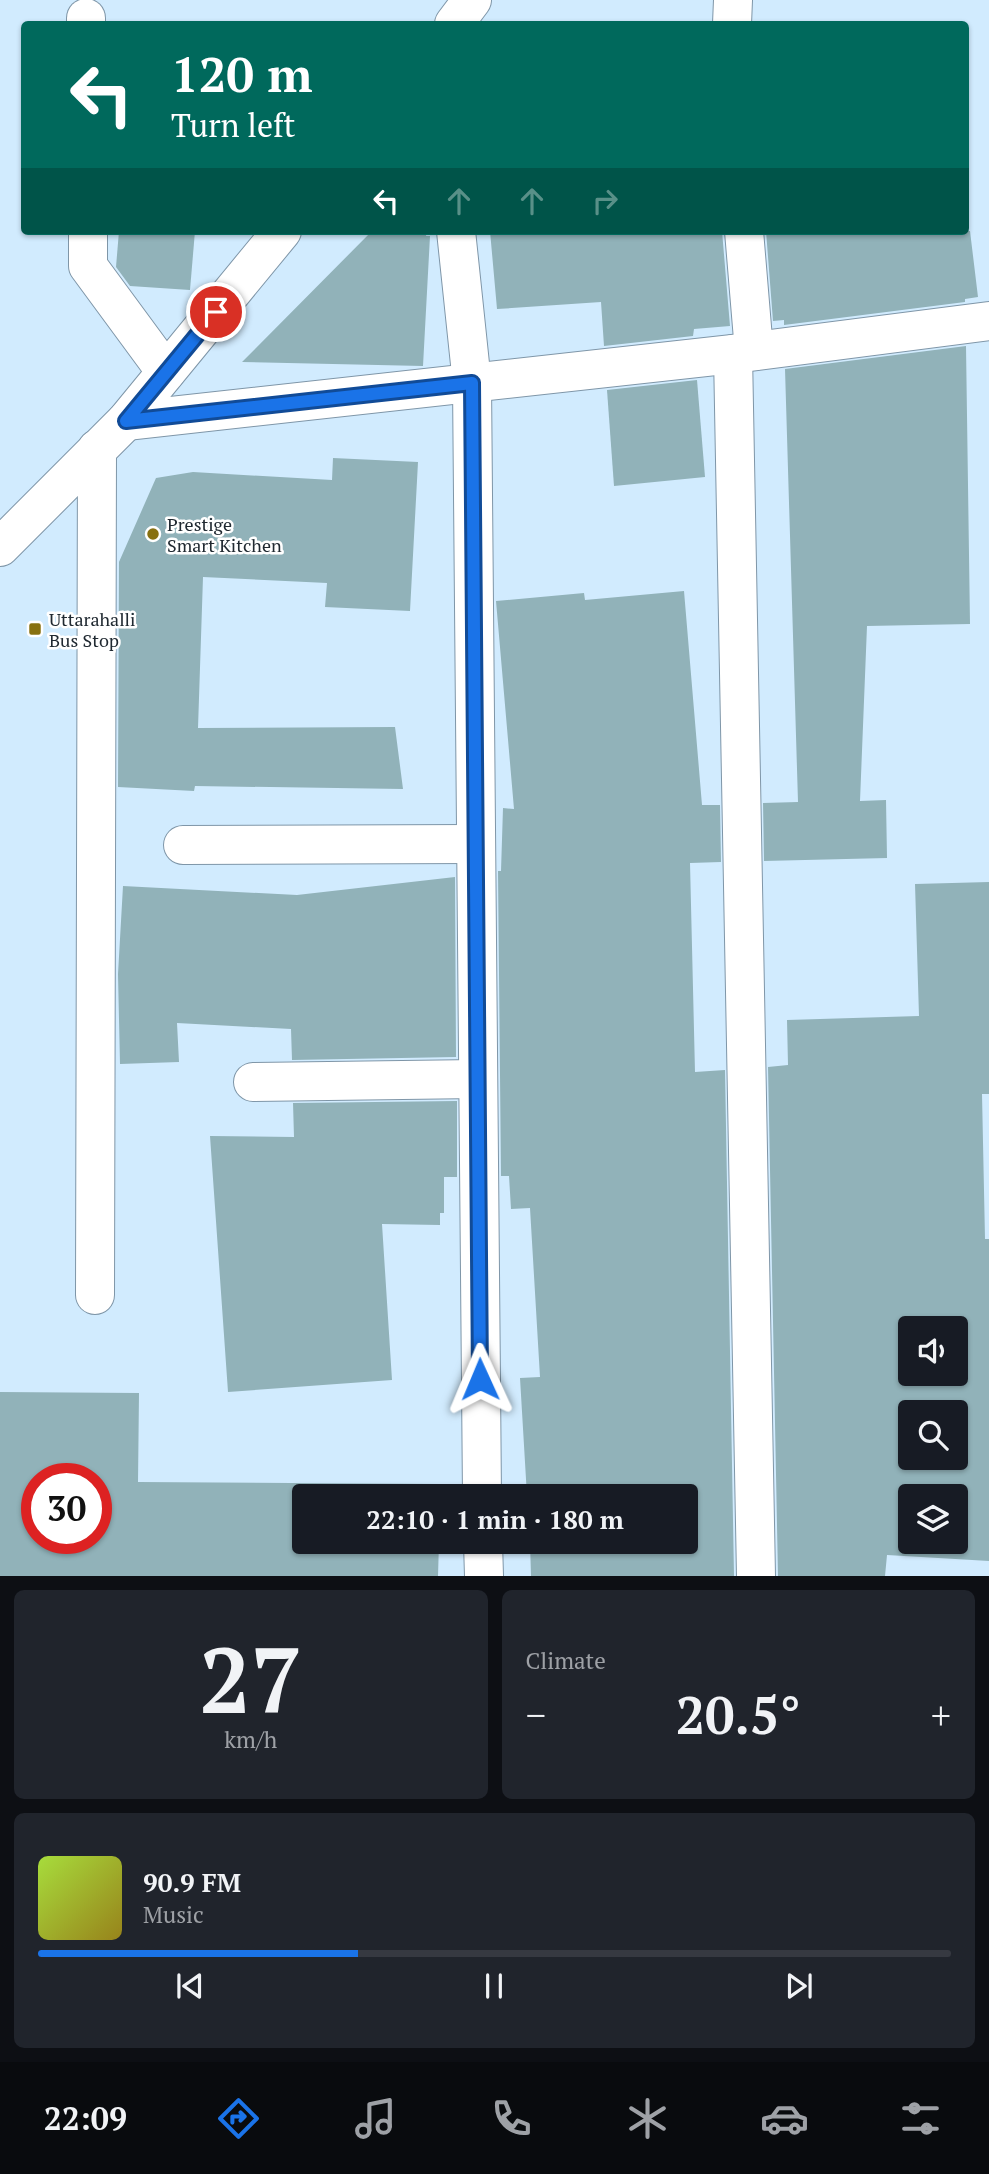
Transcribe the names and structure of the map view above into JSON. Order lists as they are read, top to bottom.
{
  "places": {
    "other": ["Prestige Smart Kitchen"],
    "transit": ["Uttarahalli Bus Stop"]
  },
  "page": {
    "turn": ["120 m", "Turn left"],
    "limit": "30",
    "trip": "22:10 · 1 min · 180 m",
    "tile": [
      ["27", "km/h"],
      "Climate"
    ],
    "heat": ["−", "20.5°", "+"],
    "song": ["90.9 FM", "Music"],
    "tabs": "22:09"
  }
}
